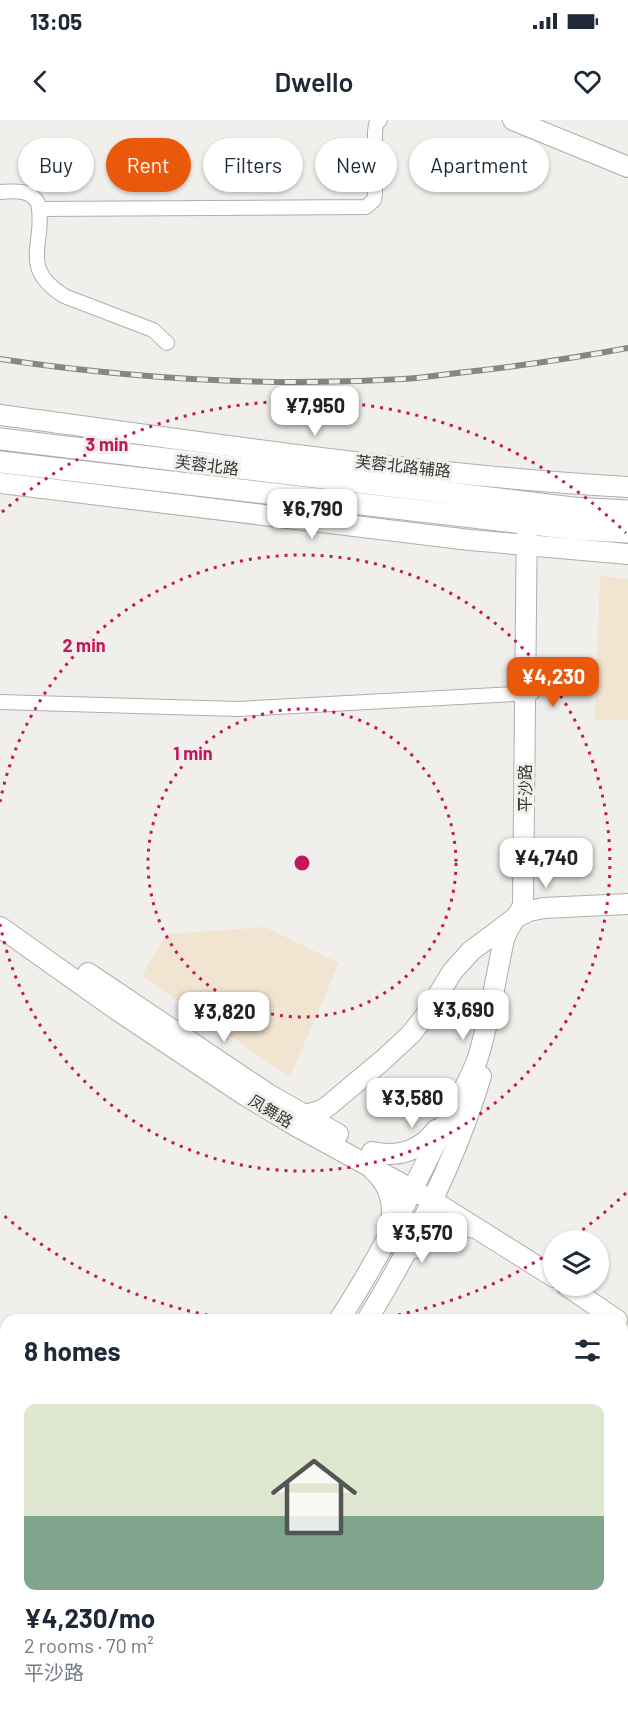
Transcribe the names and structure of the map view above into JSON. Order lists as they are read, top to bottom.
{
  "streets": {
    "main road": ["芙蓉北路"],
    "street": ["芙蓉北路辅路", "平沙路", "凤舞路"]
  },
  "crossings": [
    ["芙蓉北路", "平沙路"],
    ["平沙路", "凤舞路"]
  ],
  "page": {
    "status": "13:05",
    "header": "Dwello",
    "chip": [
      "Buy",
      "Rent",
      "Filters",
      "New",
      "Apartment"
    ],
    "price": [
      "¥7,950",
      "¥6,790",
      "¥4,230",
      "¥4,740",
      "¥3,690",
      "¥3,820",
      "¥3,580",
      "¥3,570"
    ],
    "heading": "8 homes",
    "list": [
      {
        "name": "¥4,230/mo",
        "note": "2 rooms · 70 m² · 平沙路"
      }
    ]
  },
  "rings": ["3 min", "2 min", "1 min"]
}
